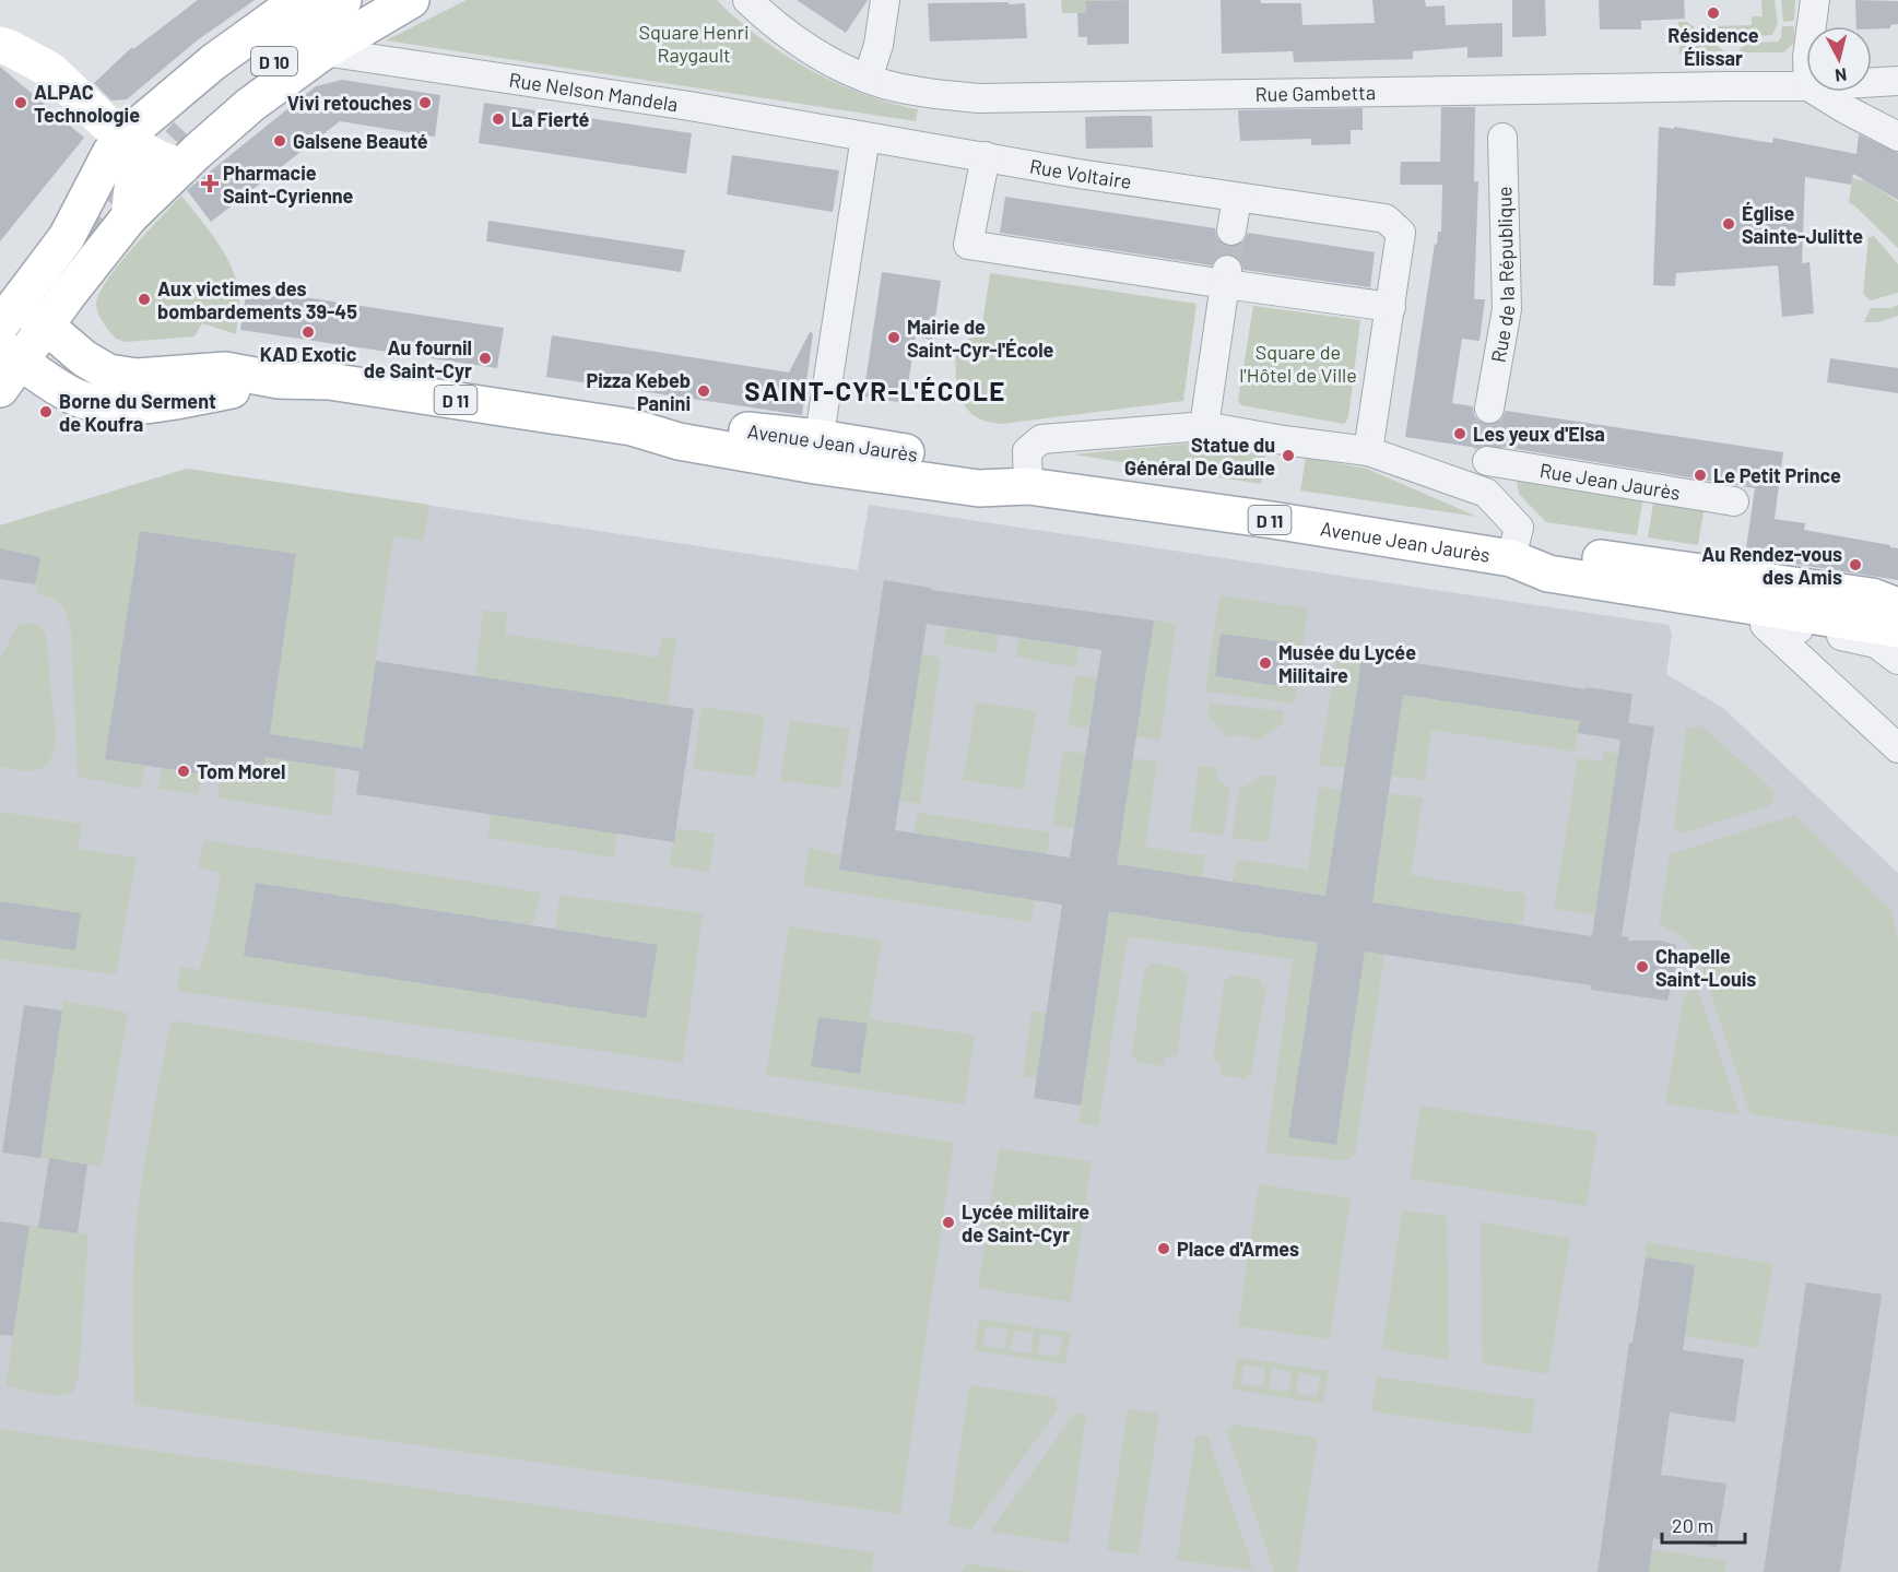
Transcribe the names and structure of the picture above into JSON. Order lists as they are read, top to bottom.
{
  "streets": {
    "main road": ["D 10", "D 11", "Avenue Jean Jaurès"],
    "street": [
      "Rue Nelson Mandela",
      "Rue Gambetta",
      "Rue Voltaire",
      "Rue de la République",
      "Rue Jean Jaurès"
    ]
  },
  "crossings": [
    ["D 10", "Rue Nelson Mandela"],
    ["D 10", "Avenue Jean Jaurès"],
    ["Rue Nelson Mandela", "Rue Voltaire"]
  ],
  "districts": ["SAINT-CYR-L'ÉCOLE"],
  "parks": ["Square Henri Raygault", "Square de l'Hôtel de Ville"],
  "places": {
    "other": [
      "Résidence Élissar",
      "ALPAC Technologie",
      "Vivi retouches",
      "La Fierté",
      "Galsene Beauté",
      "Église Sainte-Julitte",
      "Aux victimes des bombardements 39-45",
      "KAD Exotic",
      "Mairie de Saint-Cyr-l'École",
      "Au fournil de Saint-Cyr",
      "Pizza Kebeb Panini",
      "Borne du Serment de Koufra",
      "Les yeux d'Elsa",
      "Statue du Général De Gaulle",
      "Le Petit Prince",
      "Au Rendez-vous des Amis",
      "Musée du Lycée Militaire",
      "Tom Morel",
      "Chapelle Saint-Louis",
      "Lycée militaire de Saint-Cyr",
      "Place d'Armes"
    ],
    "health": ["Pharmacie Saint-Cyrienne"]
  },
  "scale_bar": "20 m",
  "north": "bottom"
}
